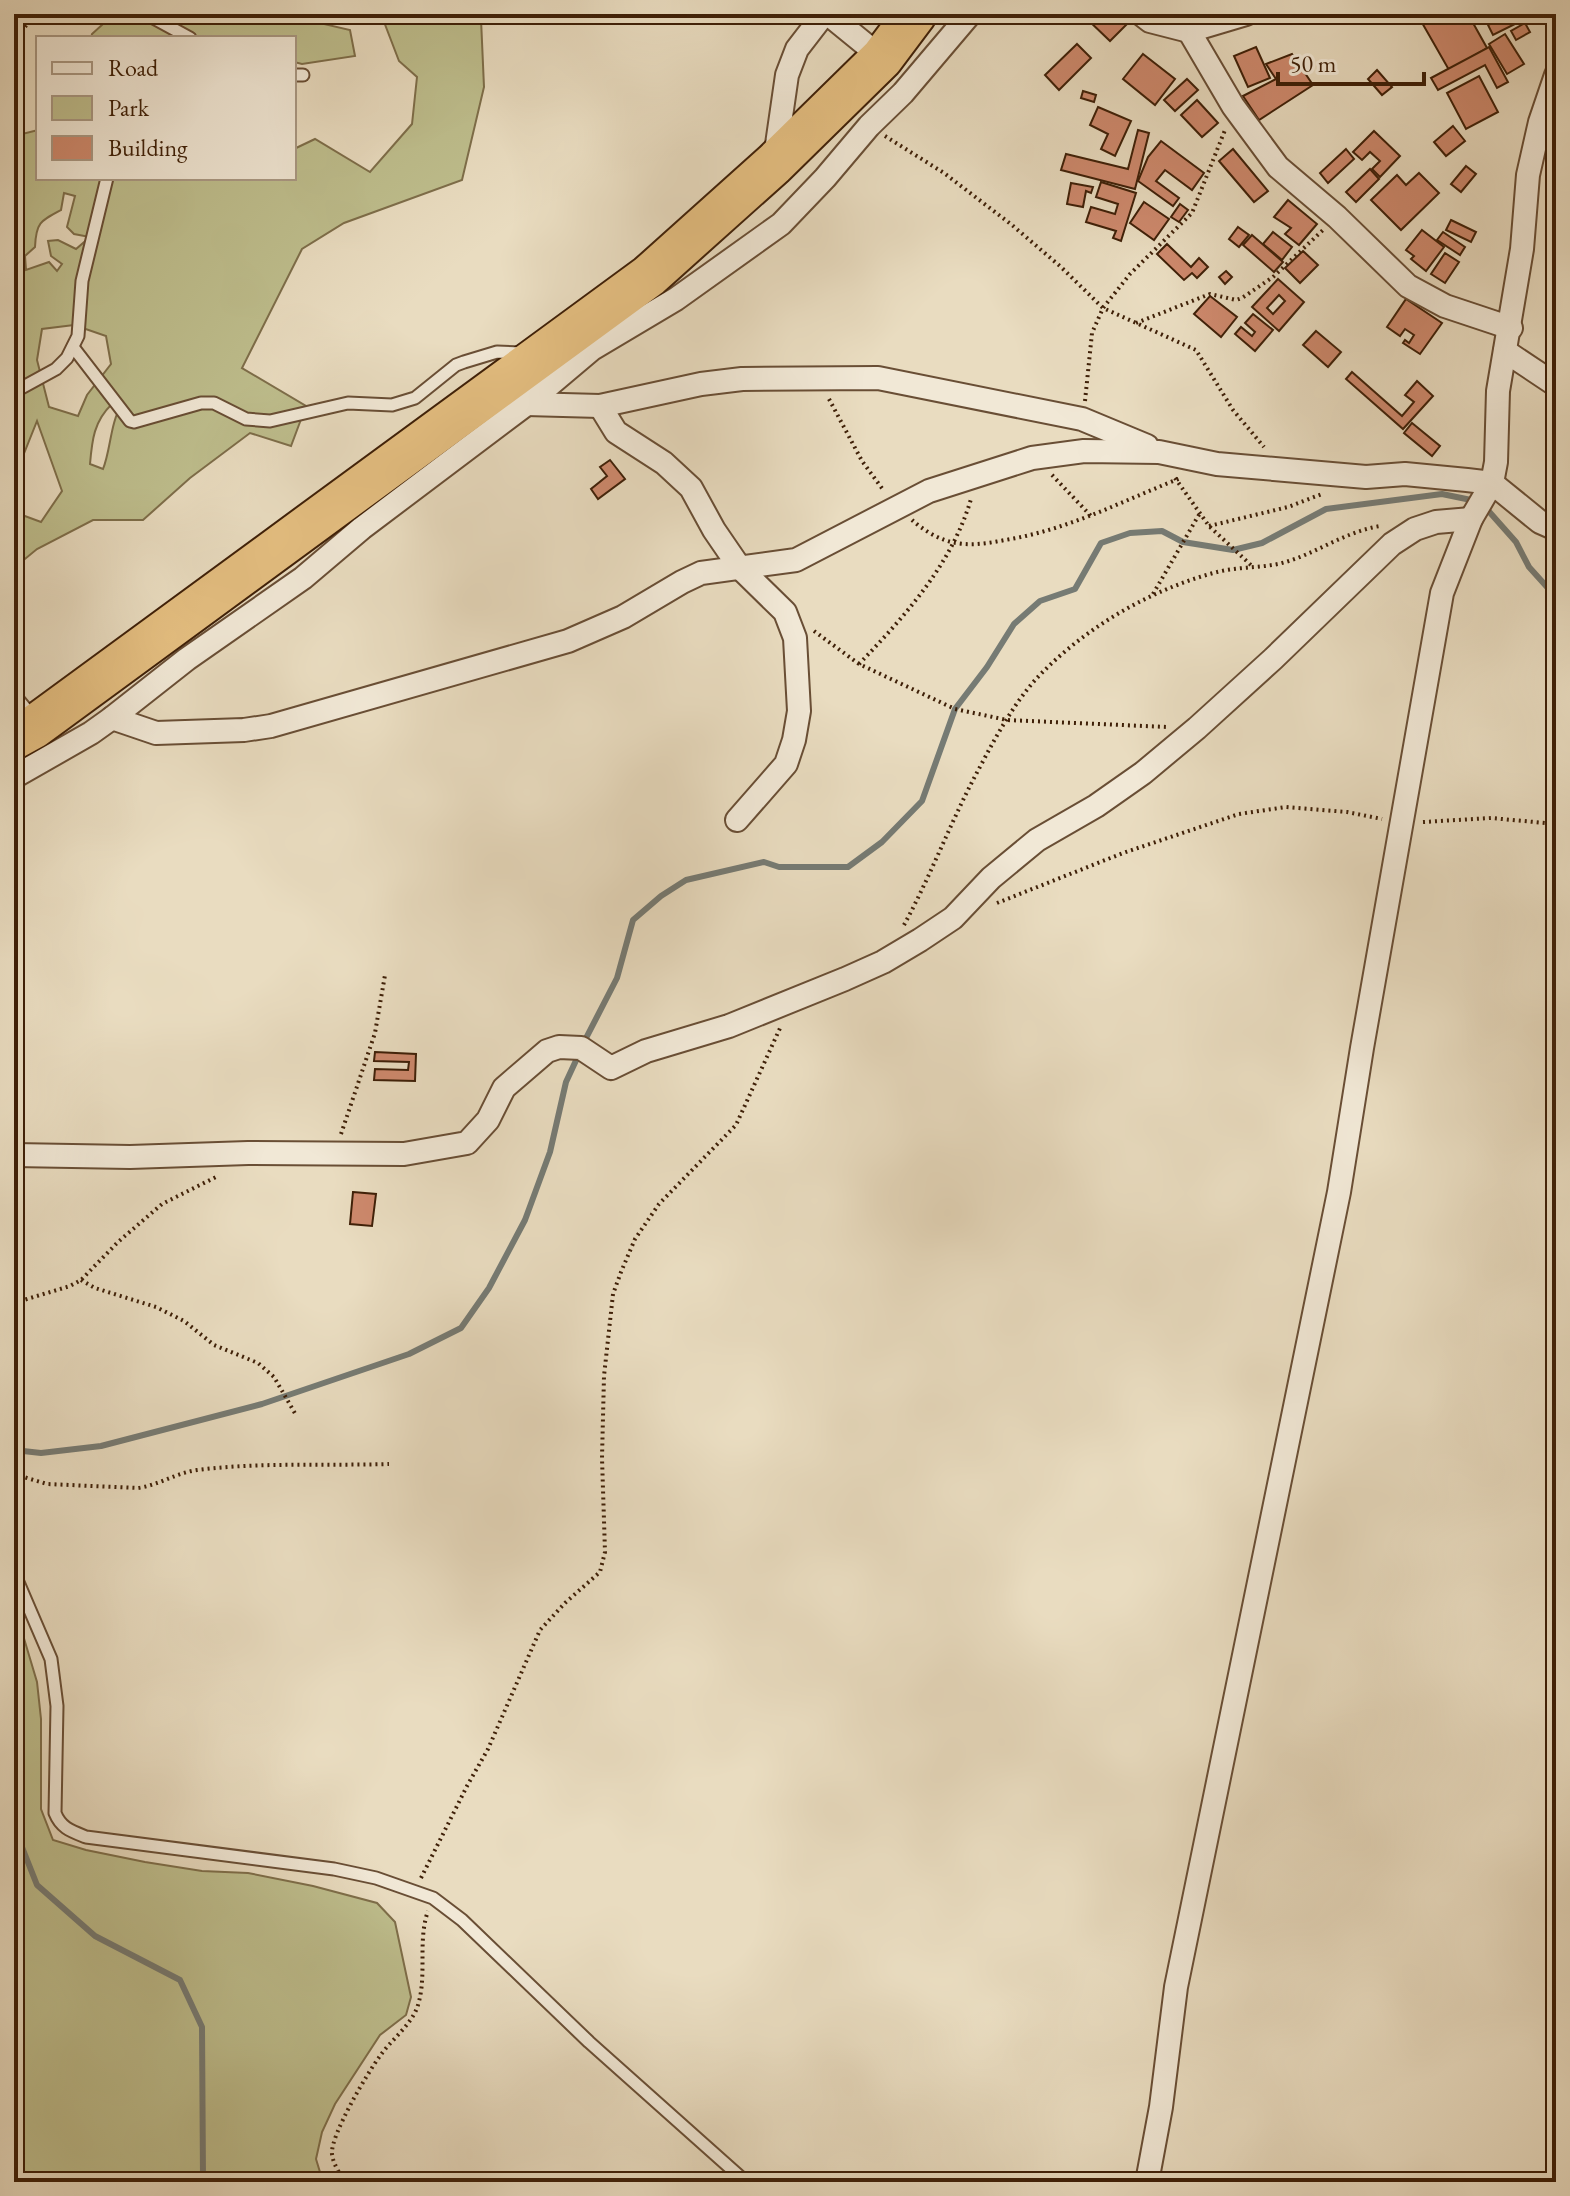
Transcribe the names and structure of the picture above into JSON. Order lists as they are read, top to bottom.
{
  "legend": ["Road", "Park", "Building"],
  "scale_bar": "50 m"
}
